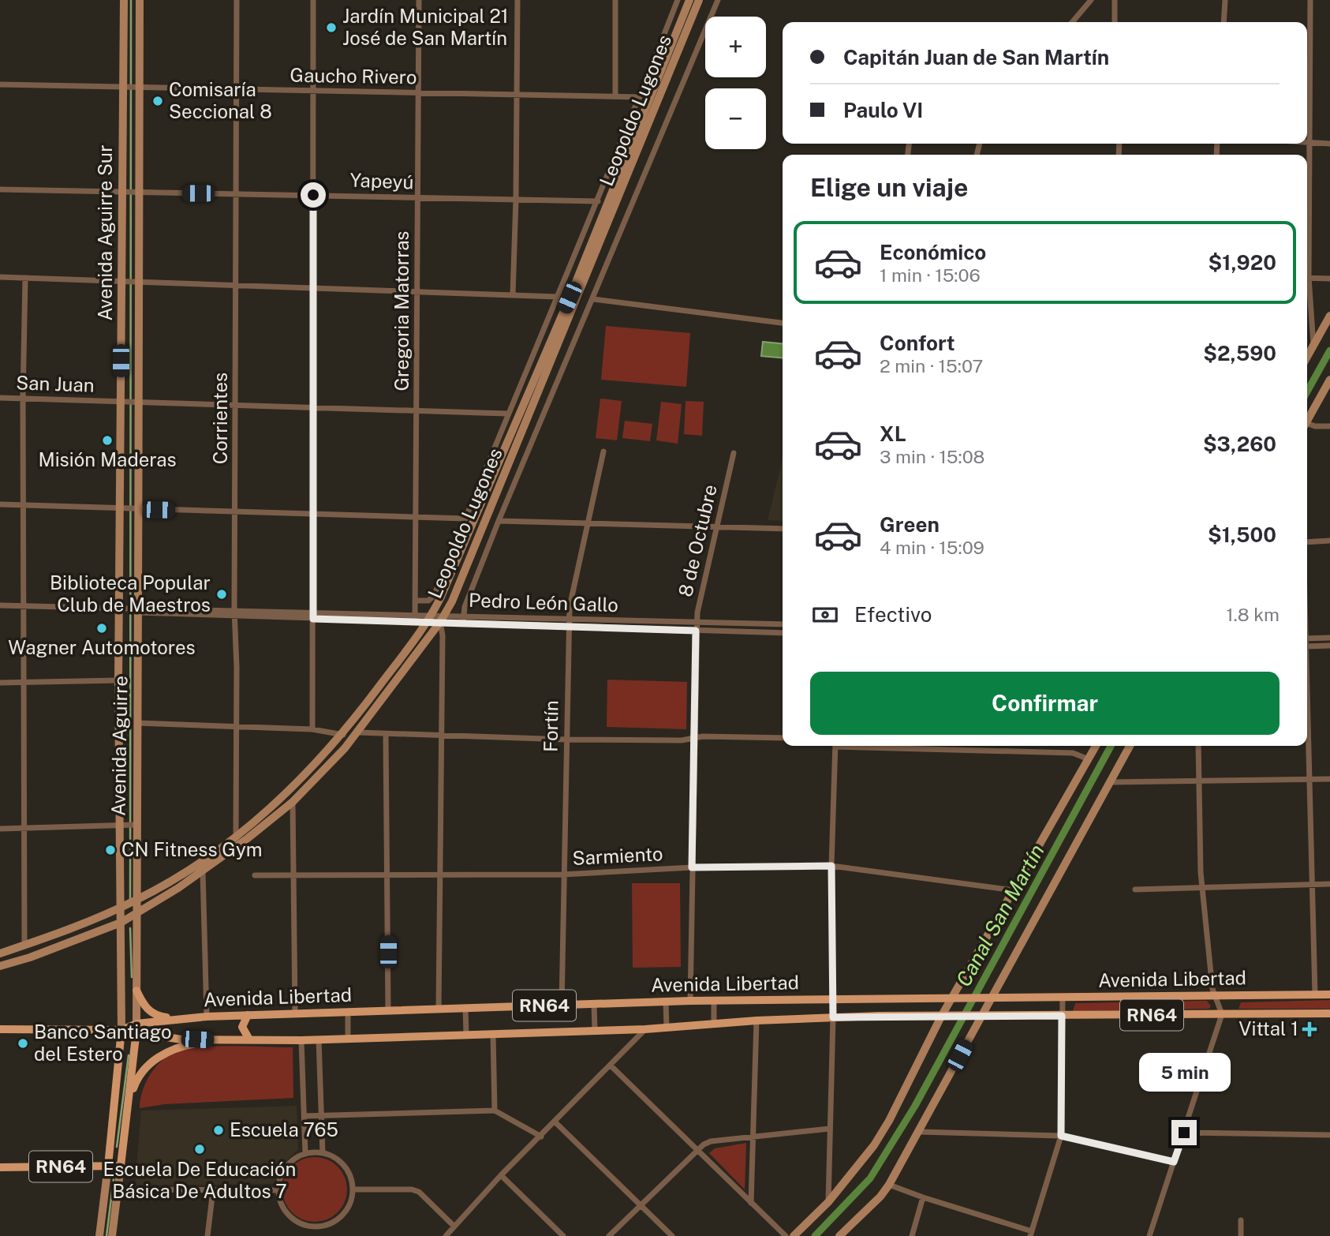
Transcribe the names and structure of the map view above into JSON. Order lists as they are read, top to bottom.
{
  "streets": {
    "main road": [
      "Leopoldo Lugones",
      "Avenida Aguirre Sur",
      "Avenida Aguirre",
      "Avenida Libertad",
      "RN64"
    ],
    "street": [
      "Gaucho Rivero",
      "Yapeyú",
      "Gregoria Matorras",
      "San Juan",
      "Corrientes",
      "8 de Octubre",
      "Pedro León Gallo",
      "Fortín",
      "Sarmiento"
    ]
  },
  "crossings": [
    ["Gaucho Rivero", "Avenida Aguirre Sur"],
    ["Gaucho Rivero", "Gregoria Matorras"],
    ["Gaucho Rivero", "Corrientes"],
    ["Leopoldo Lugones", "Avenida Aguirre Sur"],
    ["Leopoldo Lugones", "Corrientes"],
    ["Leopoldo Lugones", "Pedro León Gallo"],
    ["Leopoldo Lugones", "Avenida Aguirre"],
    ["Yapeyú", "Avenida Aguirre Sur"],
    ["Yapeyú", "Gregoria Matorras"],
    ["Yapeyú", "Corrientes"],
    ["Avenida Aguirre Sur", "San Juan"],
    ["Avenida Aguirre Sur", "Pedro León Gallo"],
    ["Avenida Aguirre Sur", "Avenida Aguirre"],
    ["Avenida Aguirre Sur", "Avenida Libertad"],
    ["Avenida Aguirre Sur", "RN64"],
    ["Gregoria Matorras", "San Juan"],
    ["Gregoria Matorras", "Pedro León Gallo"],
    ["San Juan", "Corrientes"],
    ["Corrientes", "Pedro León Gallo"],
    ["8 de Octubre", "Pedro León Gallo"],
    ["8 de Octubre", "Sarmiento"],
    ["8 de Octubre", "Avenida Libertad"],
    ["Pedro León Gallo", "Fortín"],
    ["Pedro León Gallo", "Avenida Aguirre"],
    ["Fortín", "Sarmiento"],
    ["Fortín", "Avenida Libertad"],
    ["Avenida Libertad", "RN64"]
  ],
  "water": ["Canal San Martín"],
  "places": {
    "other": [
      "Jardín Municipal 21 José de San Martín",
      "Comisaría Seccional 8",
      "Misión Maderas",
      "Biblioteca Popular Club de Maestros",
      "Wagner Automotores",
      "CN Fitness Gym",
      "Banco Santiago del Estero",
      "Escuela 765",
      "Escuela De Educación Básica De Adultos 7"
    ],
    "health": ["Vittal 1"]
  },
  "page": {
    "map_buttons": ["+", "−"],
    "banner": ["Capitán Juan de San Martín", "Paulo VI"],
    "heading": "Elige un viaje",
    "list": [
      {
        "name": "Económico",
        "note": "1 min · 15:06",
        "value": "$1,920"
      },
      {
        "name": "Confort",
        "note": "2 min · 15:07",
        "value": "$2,590"
      },
      {
        "name": "XL",
        "note": "3 min · 15:08",
        "value": "$3,260"
      },
      {
        "name": "Green",
        "note": "4 min · 15:09",
        "value": "$1,500"
      }
    ],
    "pay": ["Efectivo", "1.8 km"],
    "buttons": "Confirmar",
    "bubble": "5 min"
  }
}
